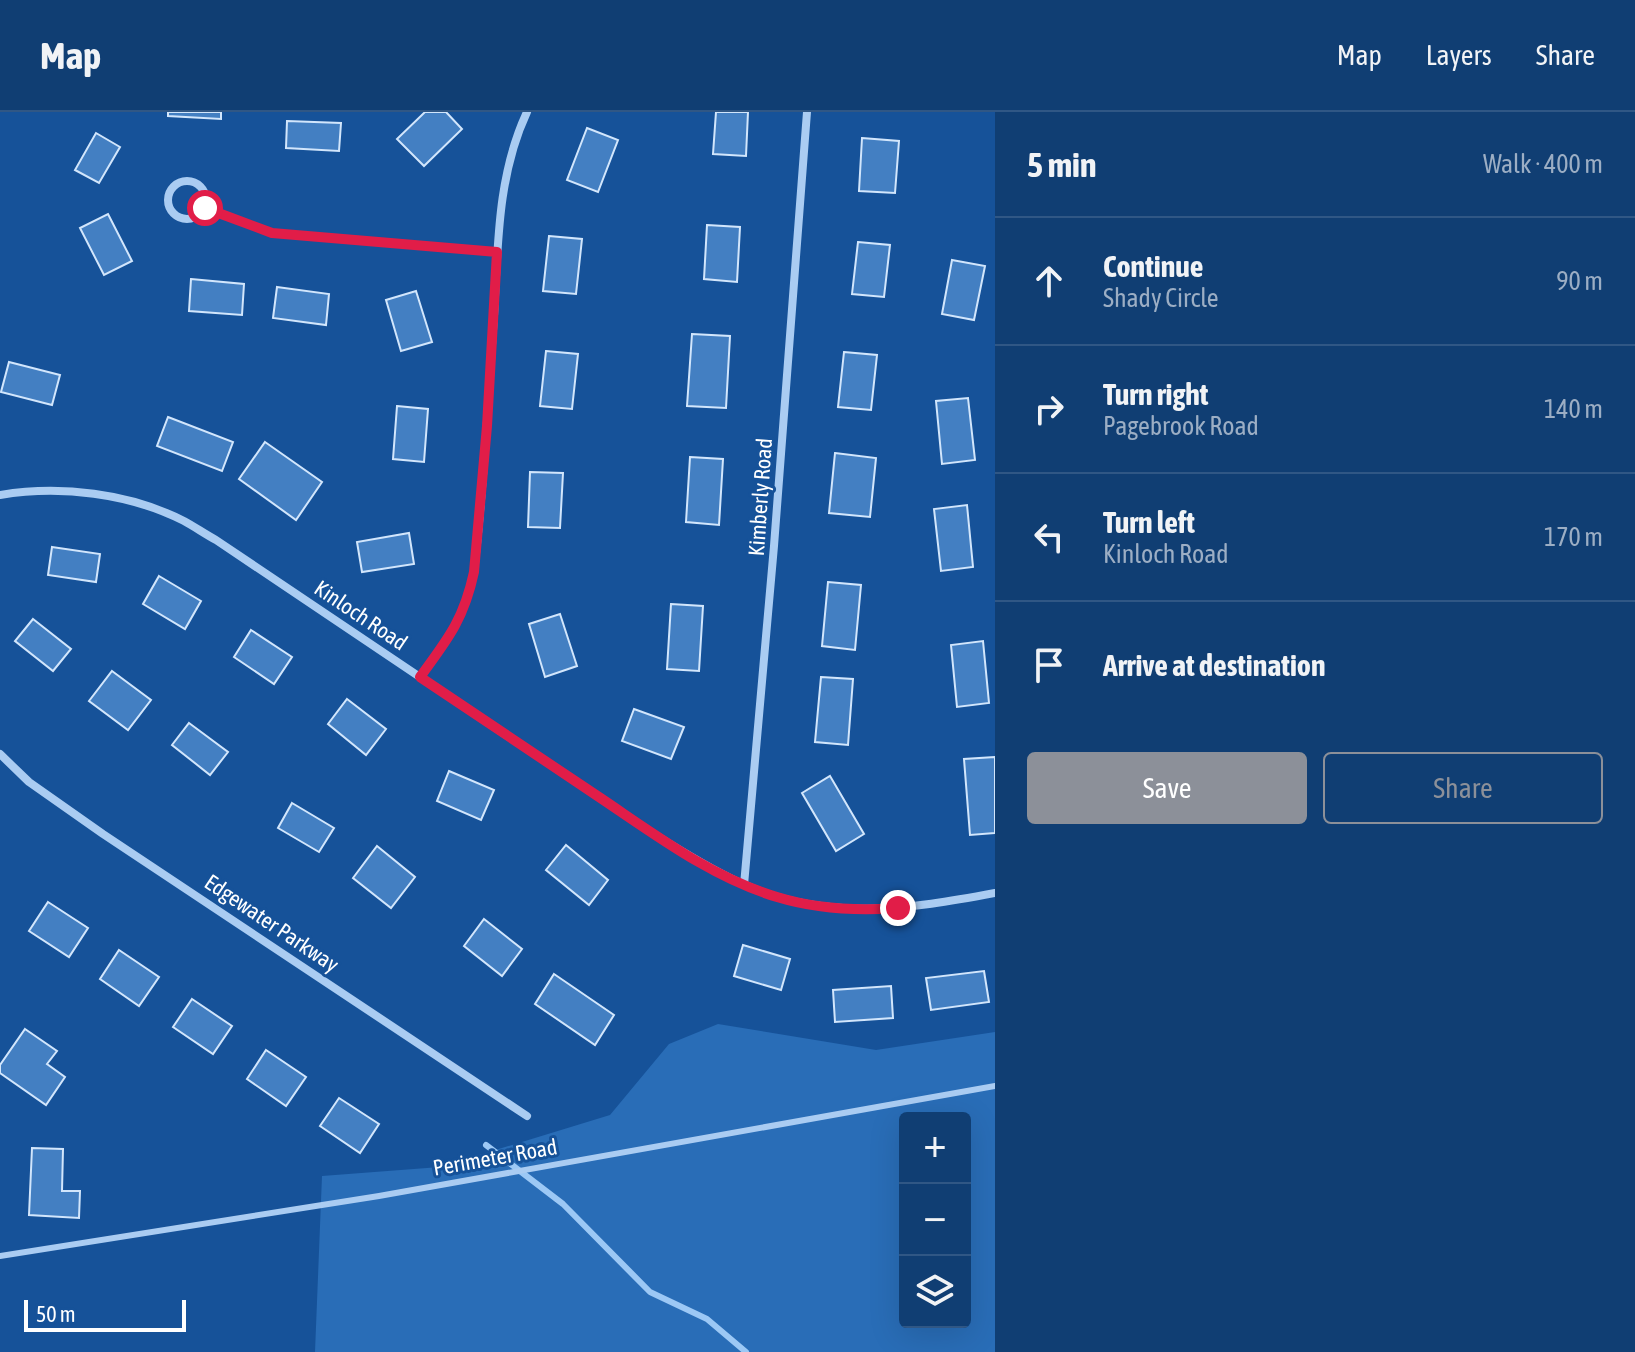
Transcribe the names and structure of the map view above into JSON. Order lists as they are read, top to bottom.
{
  "streets": {
    "street": ["Kimberly Road", "Kinloch Road", "Edgewater Parkway"],
    "lane": ["Perimeter Road"]
  },
  "crossings": [
    ["Kimberly Road", "Kinloch Road"]
  ],
  "scale_bar": "50 m",
  "page": {
    "header": "Map",
    "nav": ["Map", "Layers", "Share"],
    "heading": ["5 min", "Walk · 400 m"],
    "list": [
      ["Continue", "Shady Circle", "90 m"],
      ["Turn right", "Pagebrook Road", "140 m"],
      ["Turn left", "Kinloch Road", "170 m"],
      "Arrive at destination"
    ],
    "buttons": ["Save", "Share"],
    "map_buttons": ["+", "−"],
    "scale": "50 m"
  }
}
